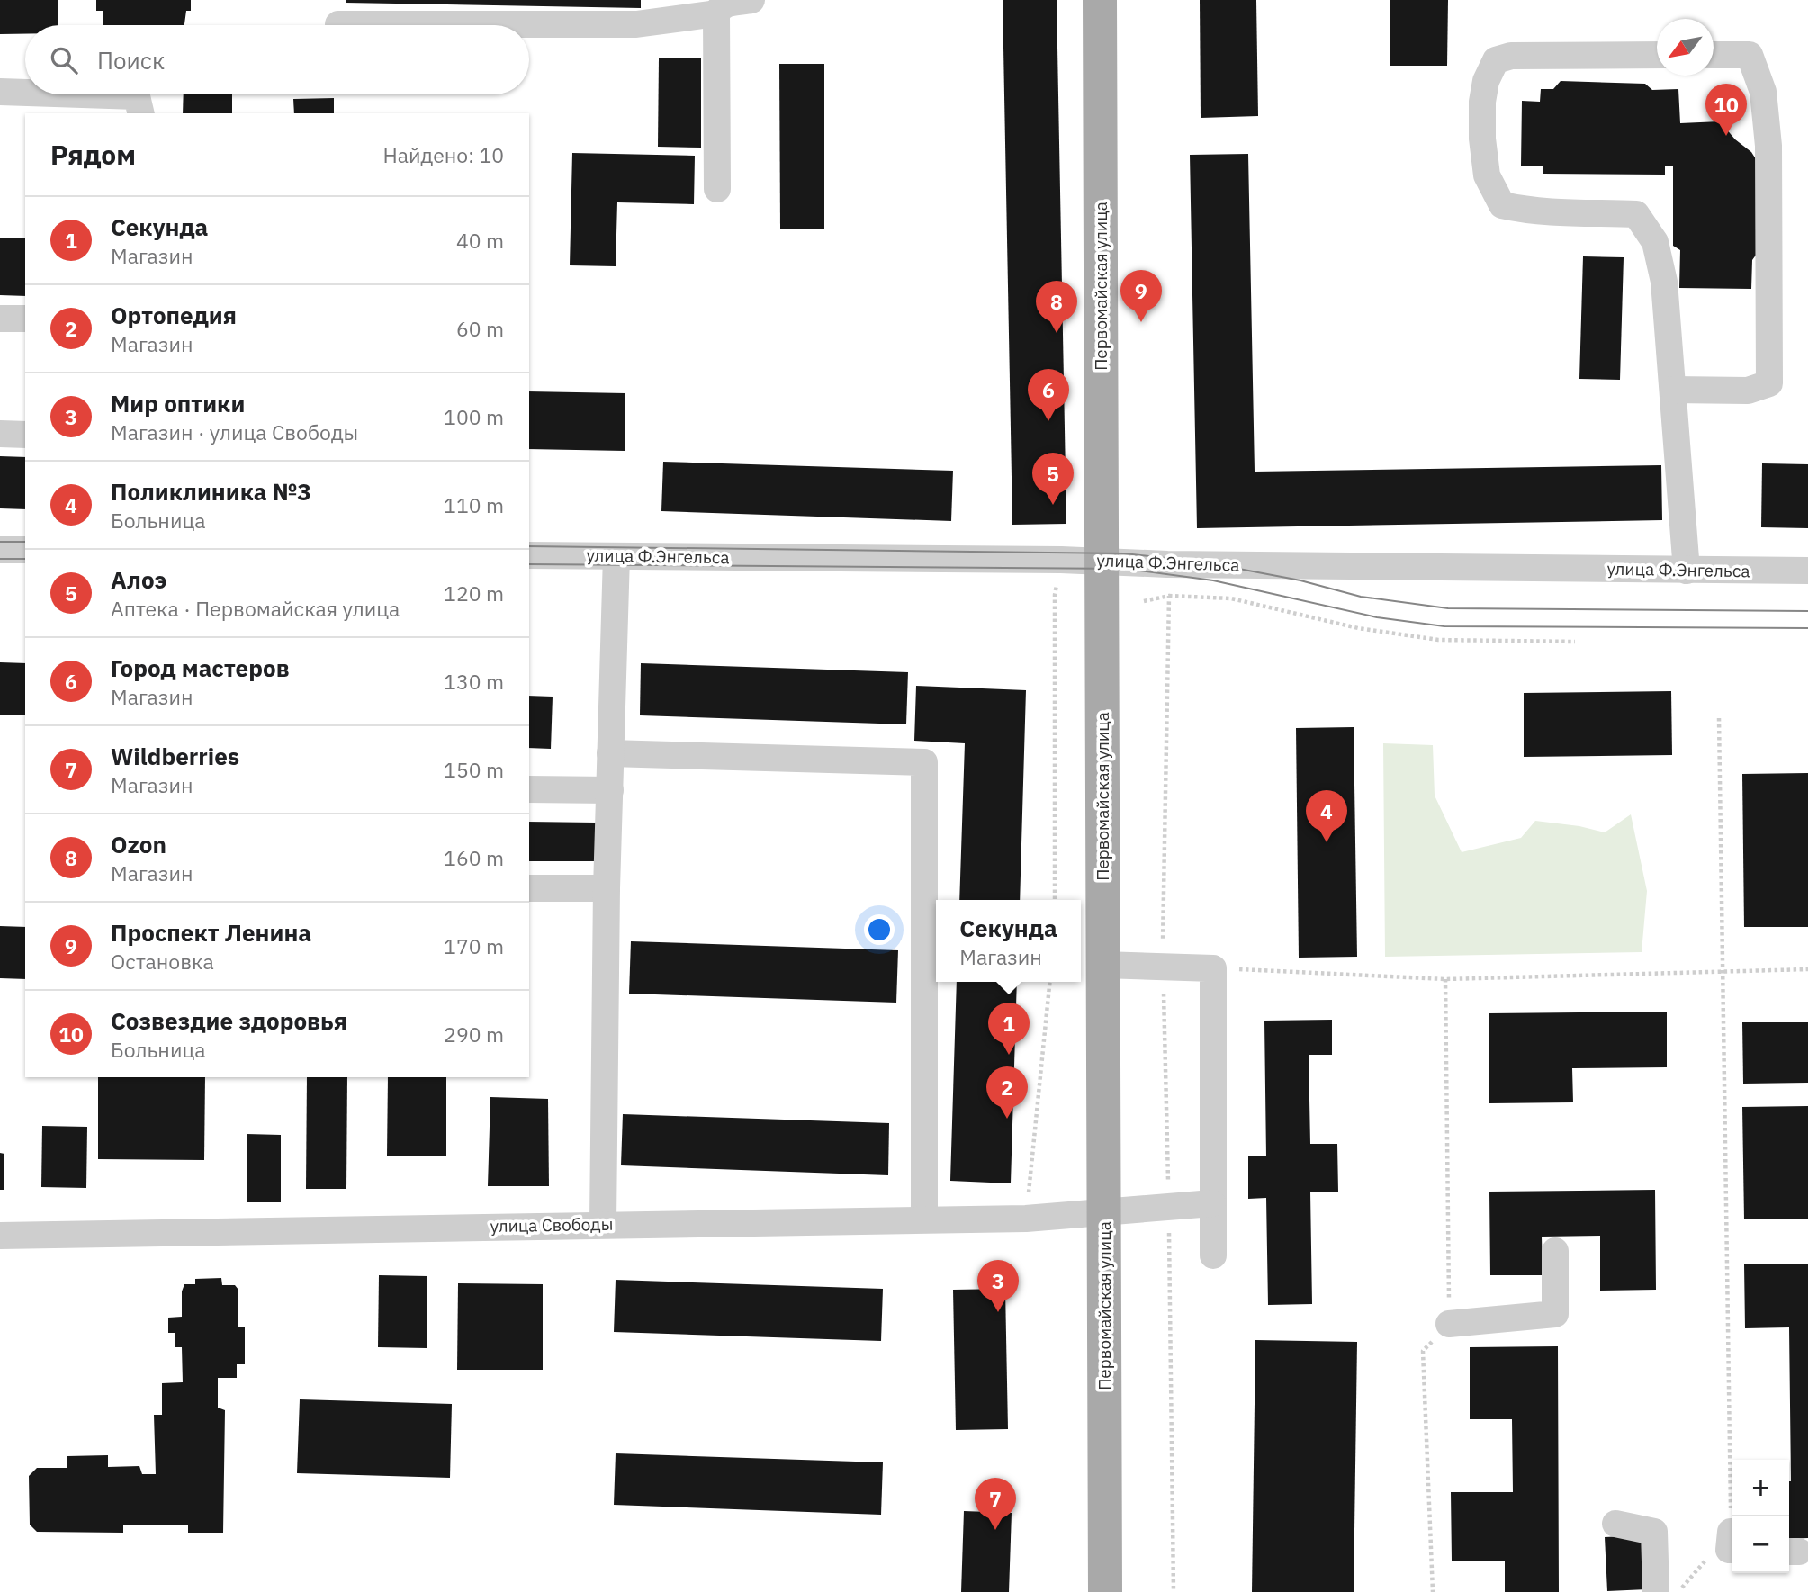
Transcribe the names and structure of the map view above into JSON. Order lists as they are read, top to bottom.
{
  "streets": {
    "main road": ["Первомайская улица"],
    "street": ["улица Ф.Энгельса", "улица Свободы"]
  },
  "crossings": [
    ["Первомайская улица", "улица Ф.Энгельса"],
    ["Первомайская улица", "улица Свободы"]
  ],
  "north": "bottom left",
  "page": {
    "search": "Поиск",
    "pins": [
      "10",
      "9",
      "8",
      "6",
      "5",
      "4",
      "1",
      "2",
      "3",
      "7"
    ],
    "heading": ["Рядом", "Найдено: 10"],
    "list": [
      {
        "mark": "1",
        "name": "Секунда",
        "note": "Магазин",
        "value": "40 m"
      },
      {
        "mark": "2",
        "name": "Ортопедия",
        "note": "Магазин",
        "value": "60 m"
      },
      {
        "mark": "3",
        "name": "Мир оптики",
        "note": "Магазин · улица Свободы",
        "value": "100 m"
      },
      {
        "mark": "4",
        "name": "Поликлиника №3",
        "note": "Больница",
        "value": "110 m"
      },
      {
        "mark": "5",
        "name": "Алоэ",
        "note": "Аптека · Первомайская улица",
        "value": "120 m"
      },
      {
        "mark": "6",
        "name": "Город мастеров",
        "note": "Магазин",
        "value": "130 m"
      },
      {
        "mark": "7",
        "name": "Wildberries",
        "note": "Магазин",
        "value": "150 m"
      },
      {
        "mark": "8",
        "name": "Ozon",
        "note": "Магазин",
        "value": "160 m"
      },
      {
        "mark": "9",
        "name": "Проспект Ленина",
        "note": "Остановка",
        "value": "170 m"
      },
      {
        "mark": "10",
        "name": "Созвездие здоровья",
        "note": "Больница",
        "value": "290 m"
      }
    ],
    "popup": ["Секунда", "Магазин"],
    "map_buttons": ["+", "−"]
  }
}
